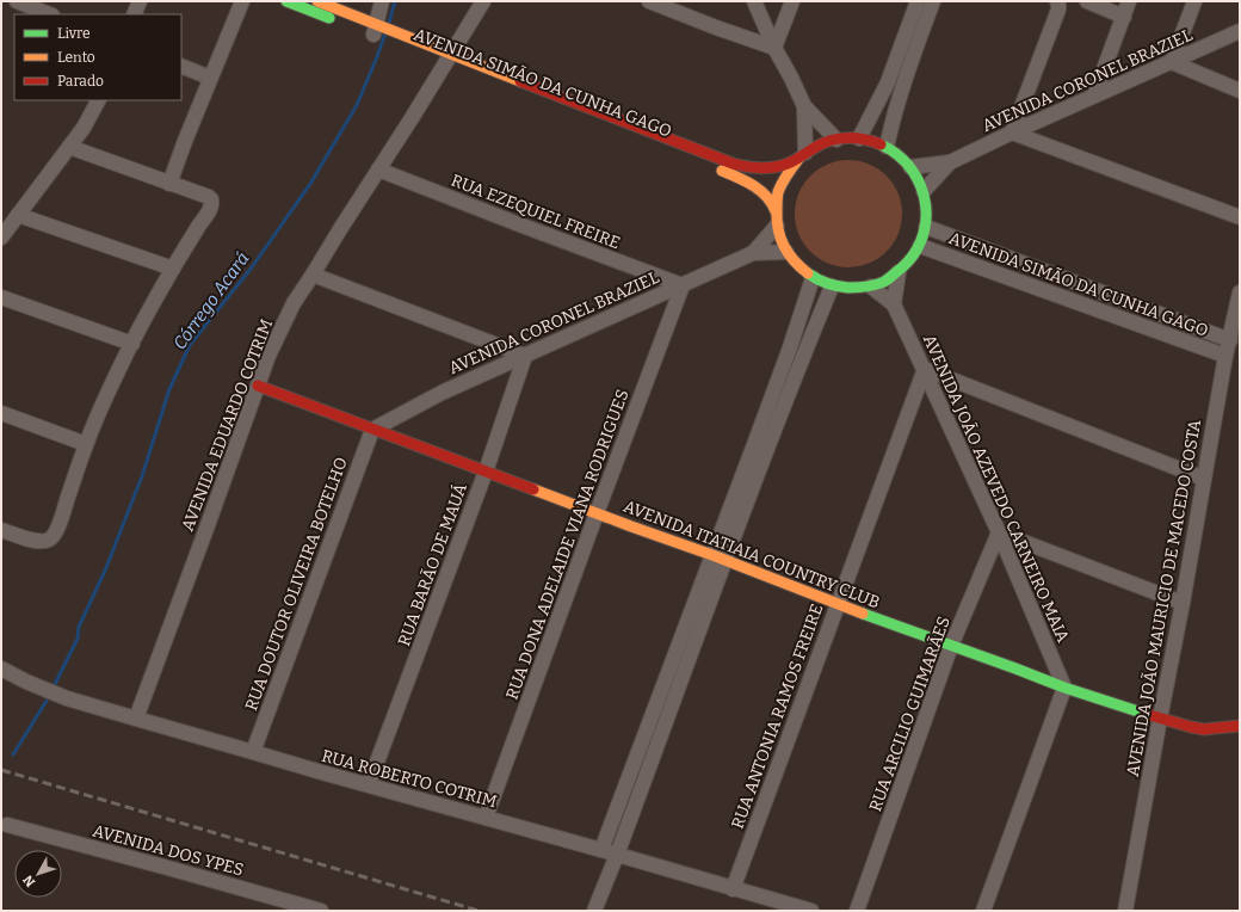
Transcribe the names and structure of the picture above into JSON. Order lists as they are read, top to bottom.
{
  "streets": {
    "street": [
      "AVENIDA CORONEL BRAZIEL",
      "AVENIDA SIMÃO DA CUNHA GAGO",
      "RUA EZEQUIEL FREIRE",
      "AVENIDA EDUARDO COTRIM",
      "AVENIDA JOÃO AZEVEDO CARNEIRO MAIA",
      "RUA DONA ADELAIDE VIANA RODRIGUES",
      "AVENIDA ITATIAIA COUNTRY CLUB",
      "RUA BARÃO DE MAUÁ",
      "RUA DOUTOR OLIVEIRA BOTELHO",
      "AVENIDA JOÃO MAURICIO DE MACEDO COSTA",
      "RUA ARCILIO GUIMARÃES",
      "RUA ANTONIA RAMOS FREIRE",
      "RUA ROBERTO COTRIM",
      "AVENIDA DOS YPES"
    ]
  },
  "crossings": [
    ["AVENIDA CORONEL BRAZIEL", "AVENIDA SIMÃO DA CUNHA GAGO"],
    ["AVENIDA CORONEL BRAZIEL", "RUA EZEQUIEL FREIRE"],
    ["AVENIDA CORONEL BRAZIEL", "AVENIDA JOÃO AZEVEDO CARNEIRO MAIA"],
    ["AVENIDA CORONEL BRAZIEL", "RUA DONA ADELAIDE VIANA RODRIGUES"],
    ["AVENIDA CORONEL BRAZIEL", "AVENIDA ITATIAIA COUNTRY CLUB"],
    ["AVENIDA CORONEL BRAZIEL", "RUA BARÃO DE MAUÁ"],
    ["AVENIDA CORONEL BRAZIEL", "RUA DOUTOR OLIVEIRA BOTELHO"],
    ["AVENIDA SIMÃO DA CUNHA GAGO", "AVENIDA EDUARDO COTRIM"],
    ["AVENIDA SIMÃO DA CUNHA GAGO", "AVENIDA JOÃO AZEVEDO CARNEIRO MAIA"],
    ["AVENIDA SIMÃO DA CUNHA GAGO", "AVENIDA JOÃO MAURICIO DE MACEDO COSTA"],
    ["RUA EZEQUIEL FREIRE", "AVENIDA EDUARDO COTRIM"],
    ["RUA EZEQUIEL FREIRE", "RUA DONA ADELAIDE VIANA RODRIGUES"],
    ["AVENIDA EDUARDO COTRIM", "AVENIDA ITATIAIA COUNTRY CLUB"],
    ["AVENIDA EDUARDO COTRIM", "RUA ROBERTO COTRIM"],
    ["AVENIDA JOÃO AZEVEDO CARNEIRO MAIA", "AVENIDA ITATIAIA COUNTRY CLUB"],
    ["AVENIDA JOÃO AZEVEDO CARNEIRO MAIA", "RUA ARCILIO GUIMARÃES"],
    ["AVENIDA JOÃO AZEVEDO CARNEIRO MAIA", "RUA ANTONIA RAMOS FREIRE"],
    ["RUA DONA ADELAIDE VIANA RODRIGUES", "AVENIDA ITATIAIA COUNTRY CLUB"],
    ["RUA DONA ADELAIDE VIANA RODRIGUES", "RUA ROBERTO COTRIM"],
    ["AVENIDA ITATIAIA COUNTRY CLUB", "RUA BARÃO DE MAUÁ"],
    ["AVENIDA ITATIAIA COUNTRY CLUB", "RUA DOUTOR OLIVEIRA BOTELHO"],
    ["AVENIDA ITATIAIA COUNTRY CLUB", "AVENIDA JOÃO MAURICIO DE MACEDO COSTA"],
    ["AVENIDA ITATIAIA COUNTRY CLUB", "RUA ARCILIO GUIMARÃES"],
    ["AVENIDA ITATIAIA COUNTRY CLUB", "RUA ANTONIA RAMOS FREIRE"],
    ["RUA BARÃO DE MAUÁ", "RUA ROBERTO COTRIM"],
    ["RUA DOUTOR OLIVEIRA BOTELHO", "RUA ROBERTO COTRIM"],
    ["RUA ANTONIA RAMOS FREIRE", "RUA ROBERTO COTRIM"]
  ],
  "water": ["Córrego Acará"],
  "legend": ["Livre", "Lento", "Parado"],
  "north": "bottom left"
}
